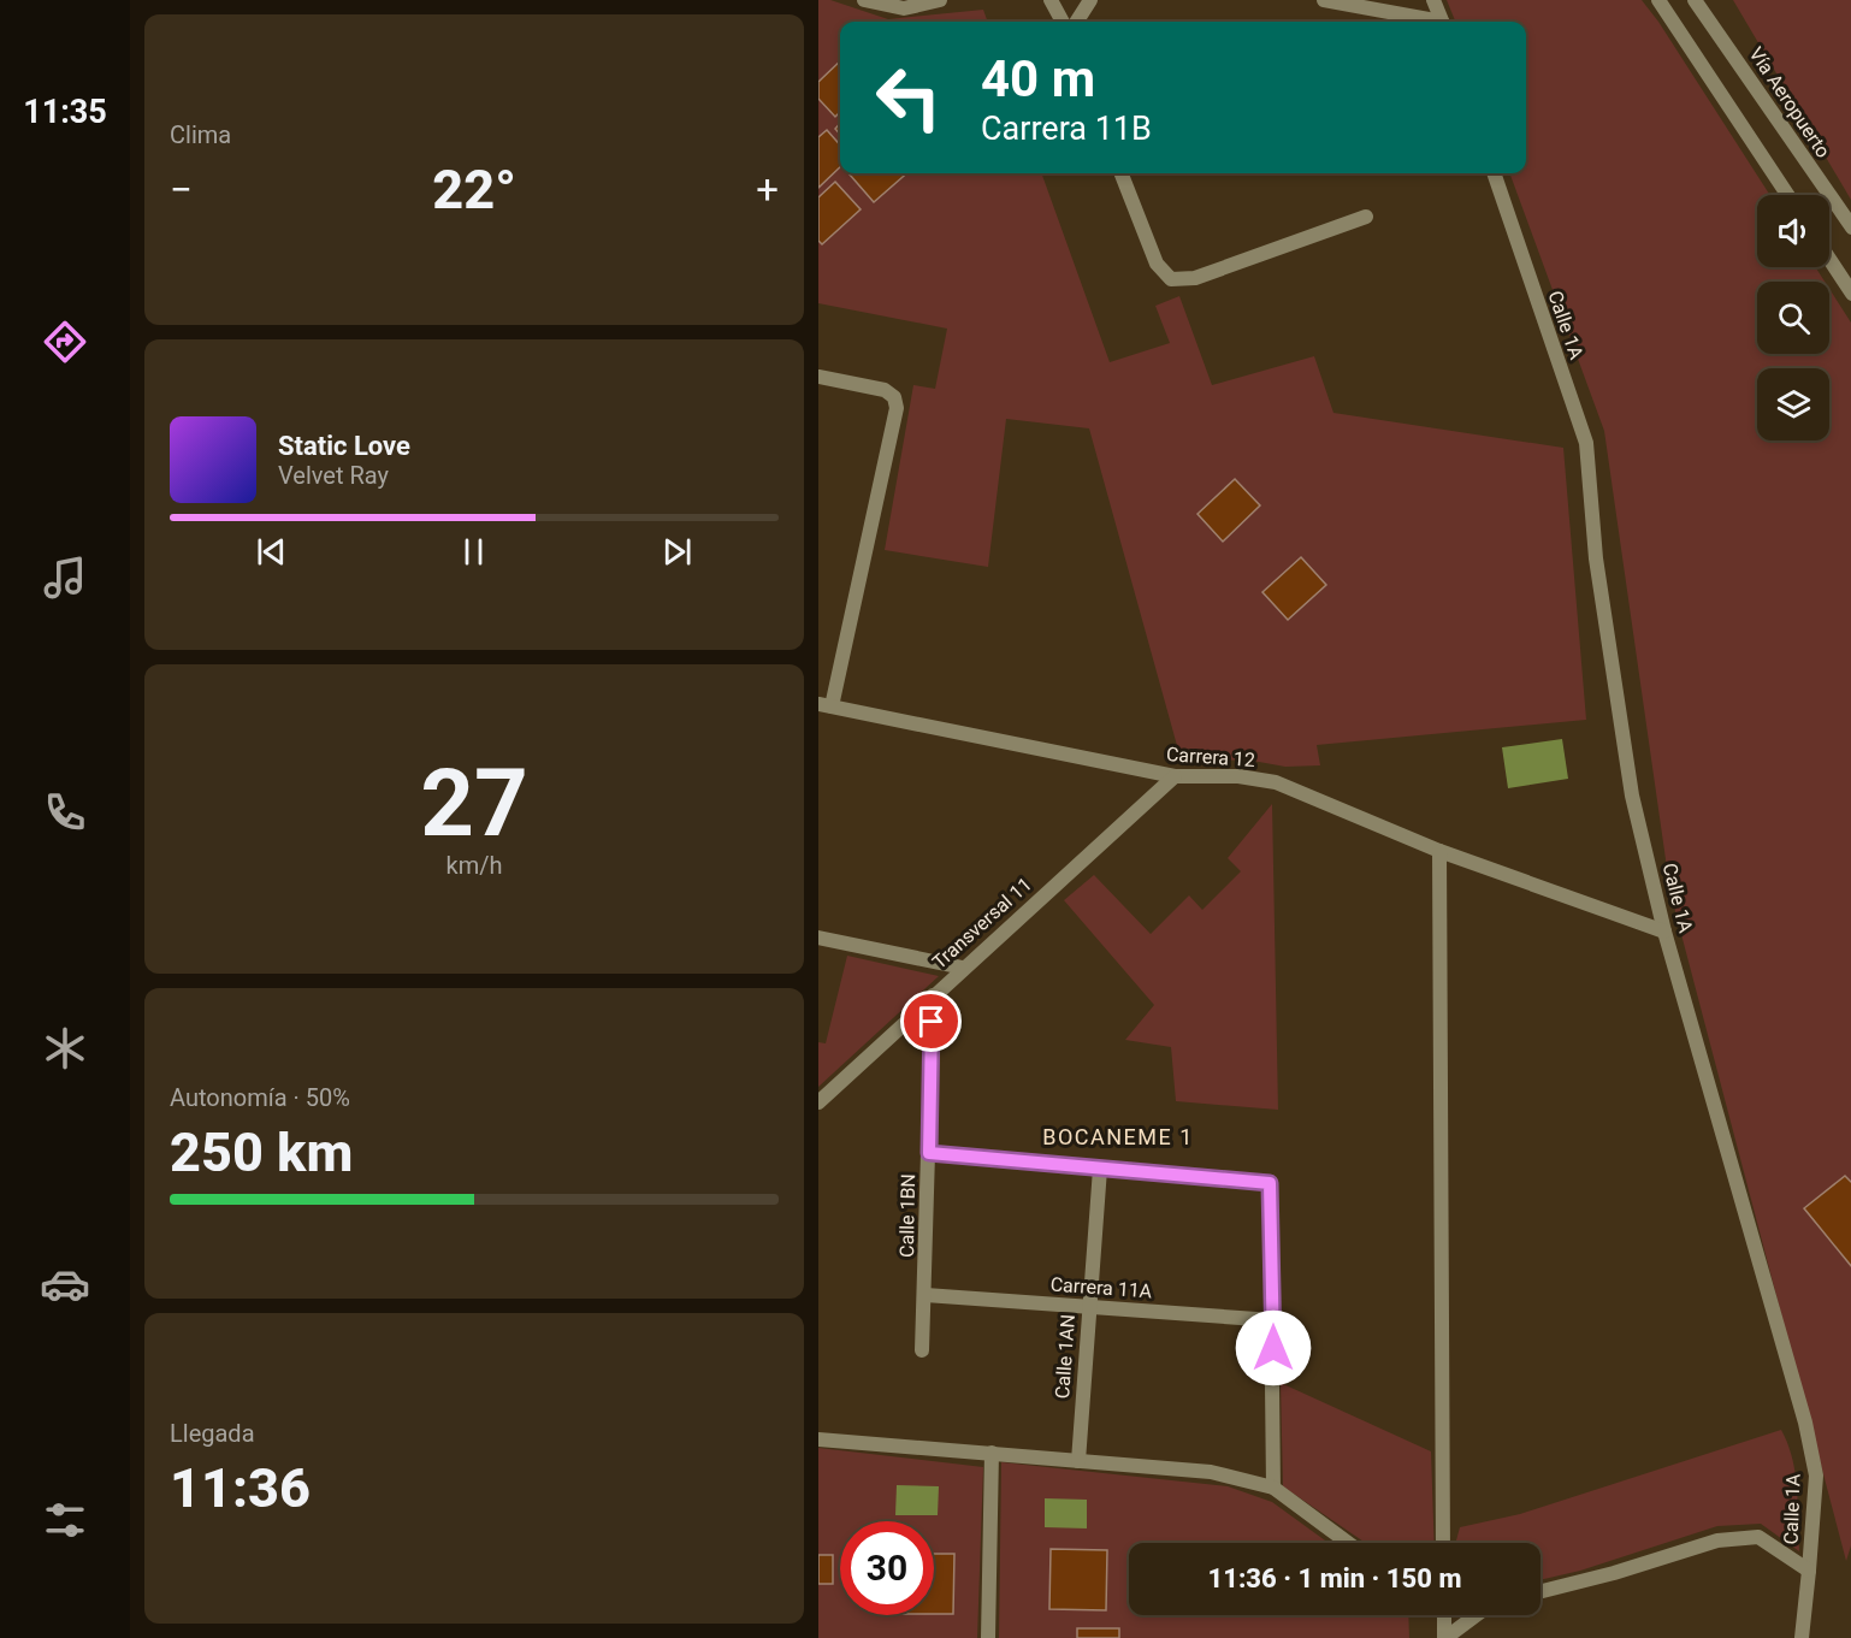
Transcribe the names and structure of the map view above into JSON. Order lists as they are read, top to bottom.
{
  "streets": {
    "street": [
      "Vía Aeropuerto",
      "Calle 1A",
      "Carrera 12",
      "Transversal 11",
      "Calle 1BN",
      "Carrera 11A",
      "Calle 1AN"
    ]
  },
  "crossings": [
    ["Calle 1A", "Carrera 12"],
    ["Carrera 12", "Transversal 11"],
    ["Transversal 11", "Calle 1BN"],
    ["Calle 1BN", "Carrera 11A"],
    ["Carrera 11A", "Calle 1AN"]
  ],
  "districts": ["BOCANEME 1"],
  "page": {
    "tabs": "11:35",
    "tile": [
      "Clima",
      ["27", "km/h"],
      ["Autonomía · 50%", "250 km"],
      ["Llegada", "11:36"]
    ],
    "turn": ["40 m", "Carrera 11B"],
    "heat": ["−", "22°", "+"],
    "song": ["Static Love", "Velvet Ray"],
    "limit": "30",
    "trip": "11:36 · 1 min · 150 m"
  }
}
